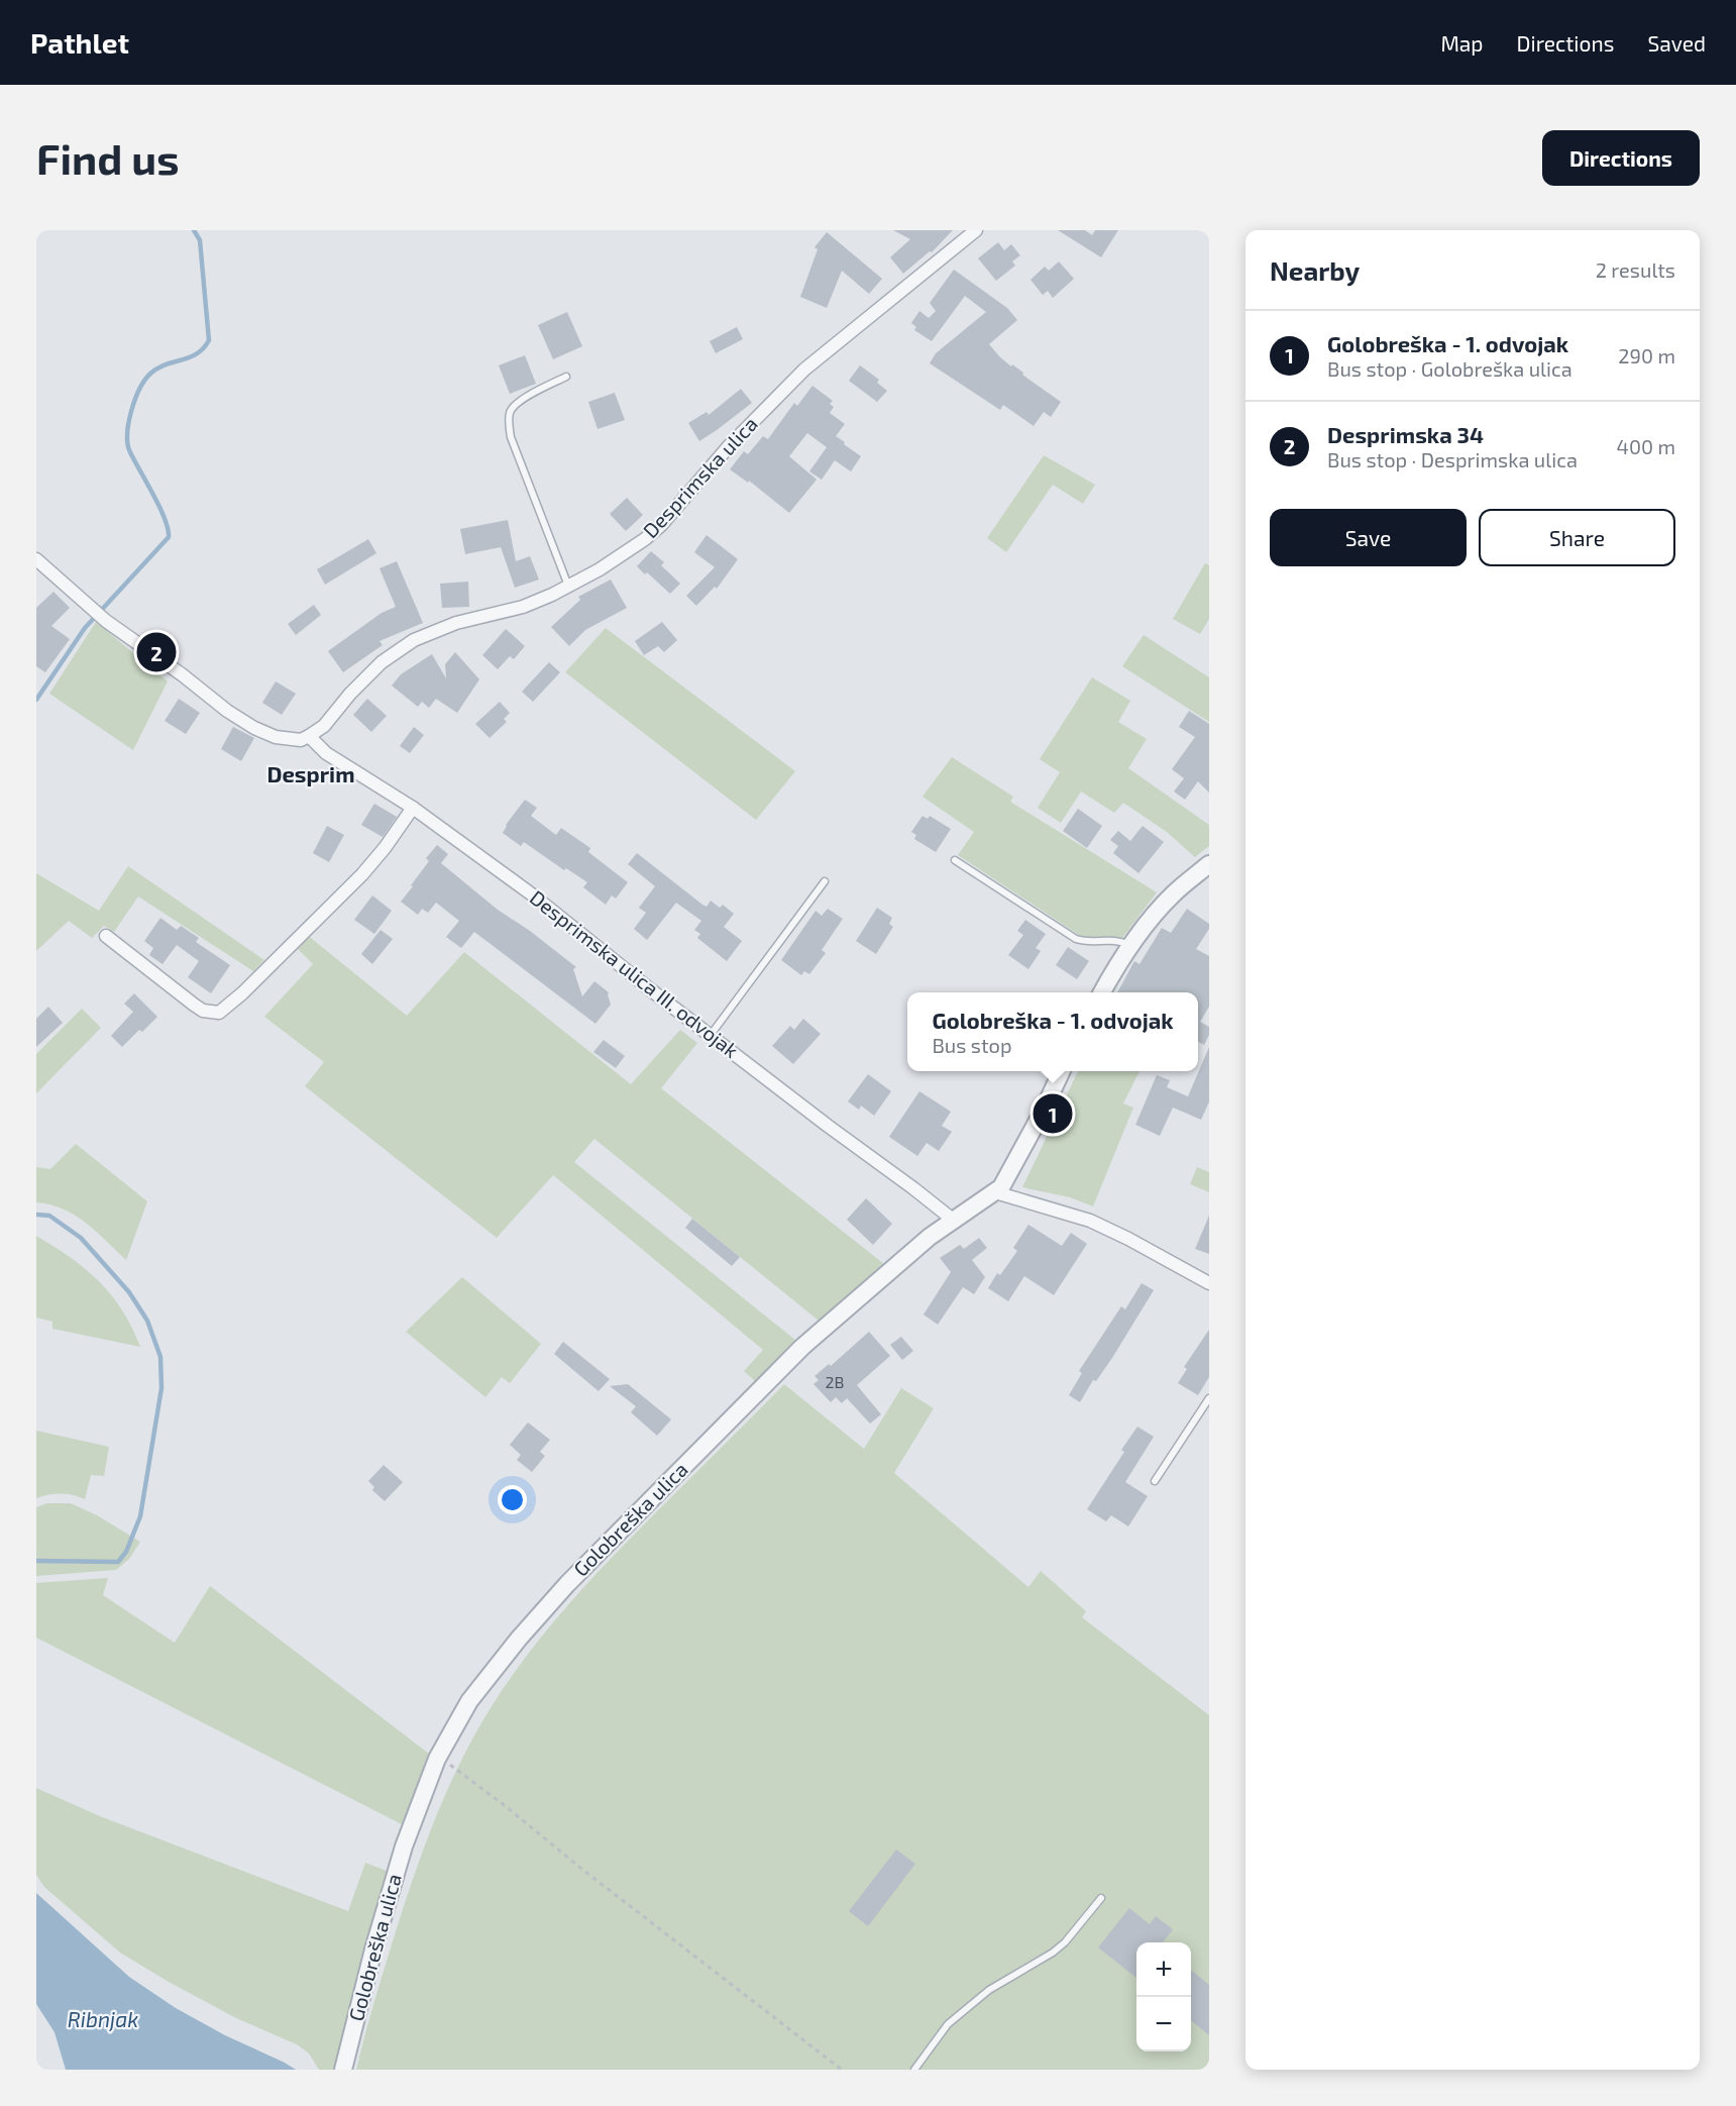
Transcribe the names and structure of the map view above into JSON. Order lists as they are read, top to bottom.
{
  "streets": {
    "street": ["Desprimska ulica", "Desprimska ulica III. odvojak", "Golobreška ulica"]
  },
  "crossings": [
    ["Desprimska ulica", "Desprimska ulica III. odvojak"],
    ["Desprimska ulica III. odvojak", "Golobreška ulica"]
  ],
  "districts": ["Desprim"],
  "water": ["Ribnjak"],
  "house_numbers": ["2B"],
  "page": {
    "header": "Pathlet",
    "nav": ["Map", "Directions", "Saved"],
    "buttons": [
      "Directions",
      ["Save", "Share"]
    ],
    "title": "Find us",
    "heading": ["Nearby", "2 results"],
    "list": [
      {
        "mark": "1",
        "name": "Golobreška - 1. odvojak",
        "note": "Bus stop · Golobreška ulica",
        "value": "290 m"
      },
      {
        "mark": "2",
        "name": "Desprimska 34",
        "note": "Bus stop · Desprimska ulica",
        "value": "400 m"
      }
    ],
    "pins": ["2", "1"],
    "popup": ["Golobreška - 1. odvojak", "Bus stop"],
    "map_buttons": ["+", "−"]
  }
}
